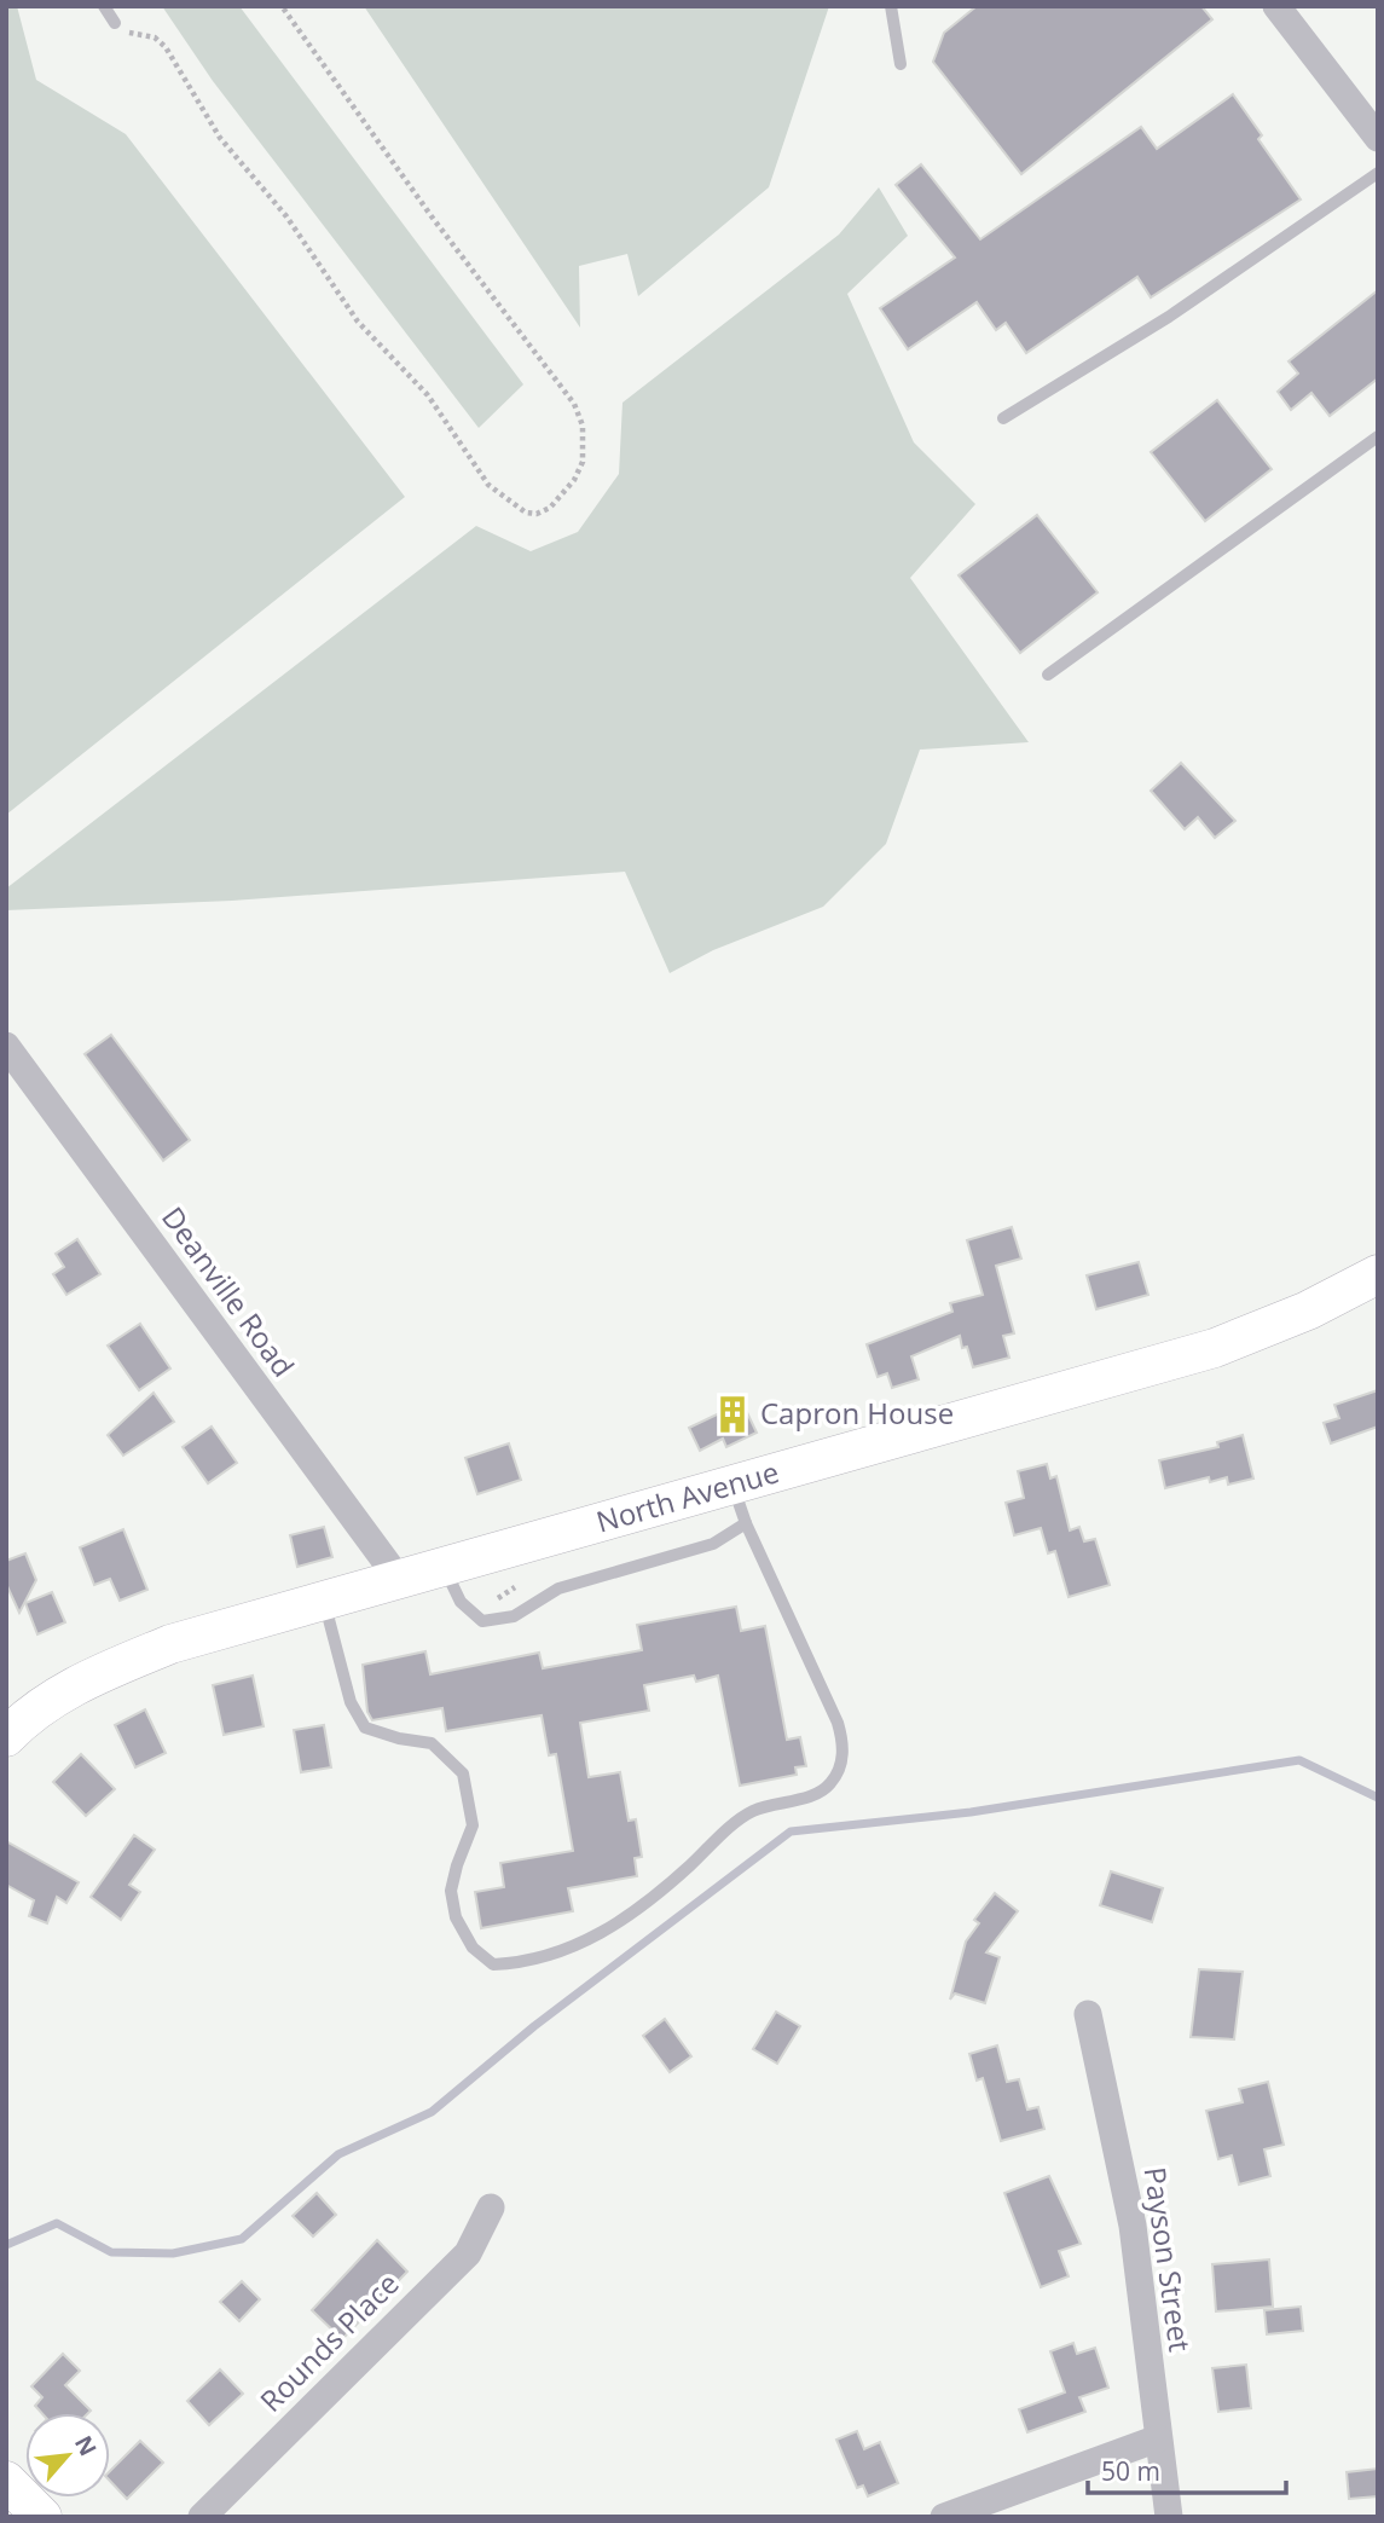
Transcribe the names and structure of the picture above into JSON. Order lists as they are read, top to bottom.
{
  "streets": {
    "main road": ["North Avenue"],
    "street": ["Deanville Road", "Payson Street", "Rounds Place"]
  },
  "crossings": [
    ["Deanville Road", "North Avenue"]
  ],
  "places": {
    "building": ["Capron House"]
  },
  "scale_bar": "50 m",
  "north": "top right"
}
